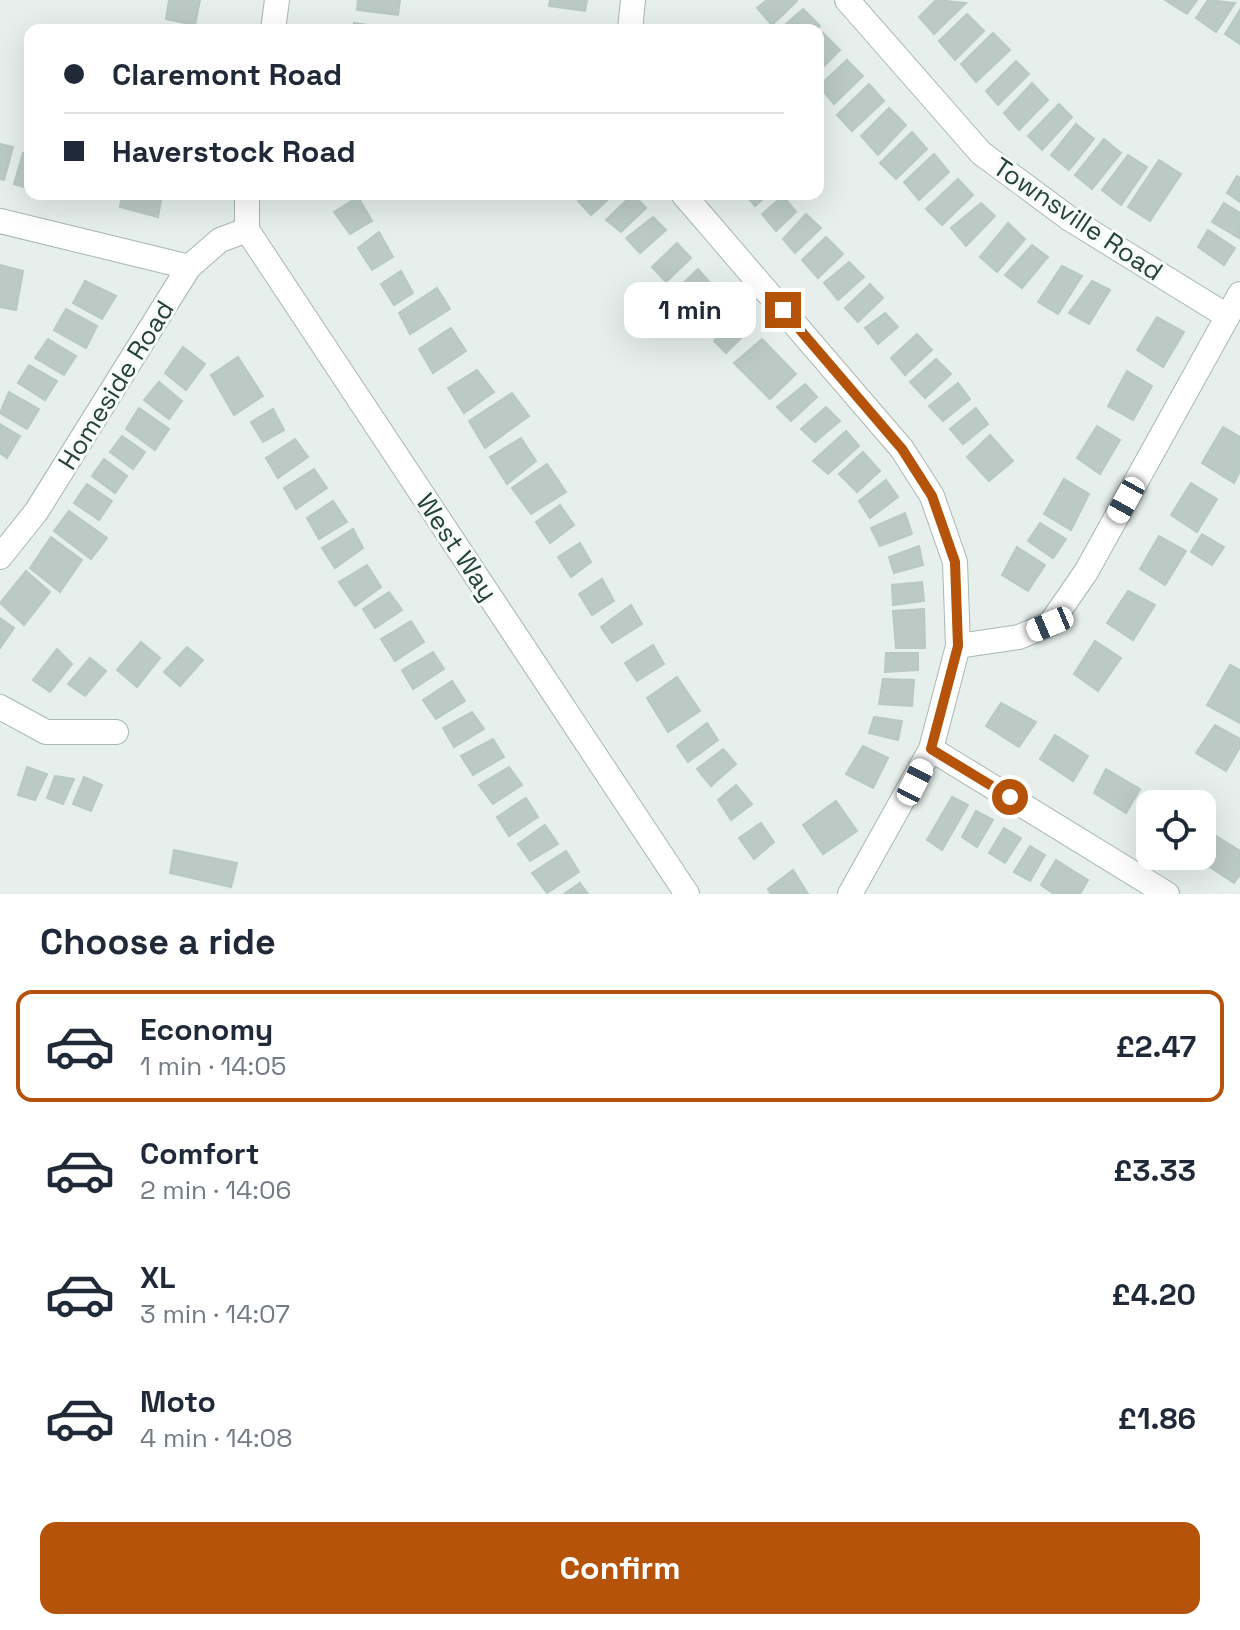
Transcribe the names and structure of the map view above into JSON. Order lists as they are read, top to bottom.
{
  "streets": {
    "street": ["Townsville Road", "Homeside Road", "West Way"]
  },
  "crossings": [
    ["Homeside Road", "West Way"]
  ],
  "page": {
    "banner": ["Claremont Road", "Haverstock Road"],
    "bubble": "1 min",
    "heading": "Choose a ride",
    "list": [
      {
        "name": "Economy",
        "note": "1 min · 14:05",
        "value": "£2.47"
      },
      {
        "name": "Comfort",
        "note": "2 min · 14:06",
        "value": "£3.33"
      },
      {
        "name": "XL",
        "note": "3 min · 14:07",
        "value": "£4.20"
      },
      {
        "name": "Moto",
        "note": "4 min · 14:08",
        "value": "£1.86"
      }
    ],
    "buttons": "Confirm"
  }
}
